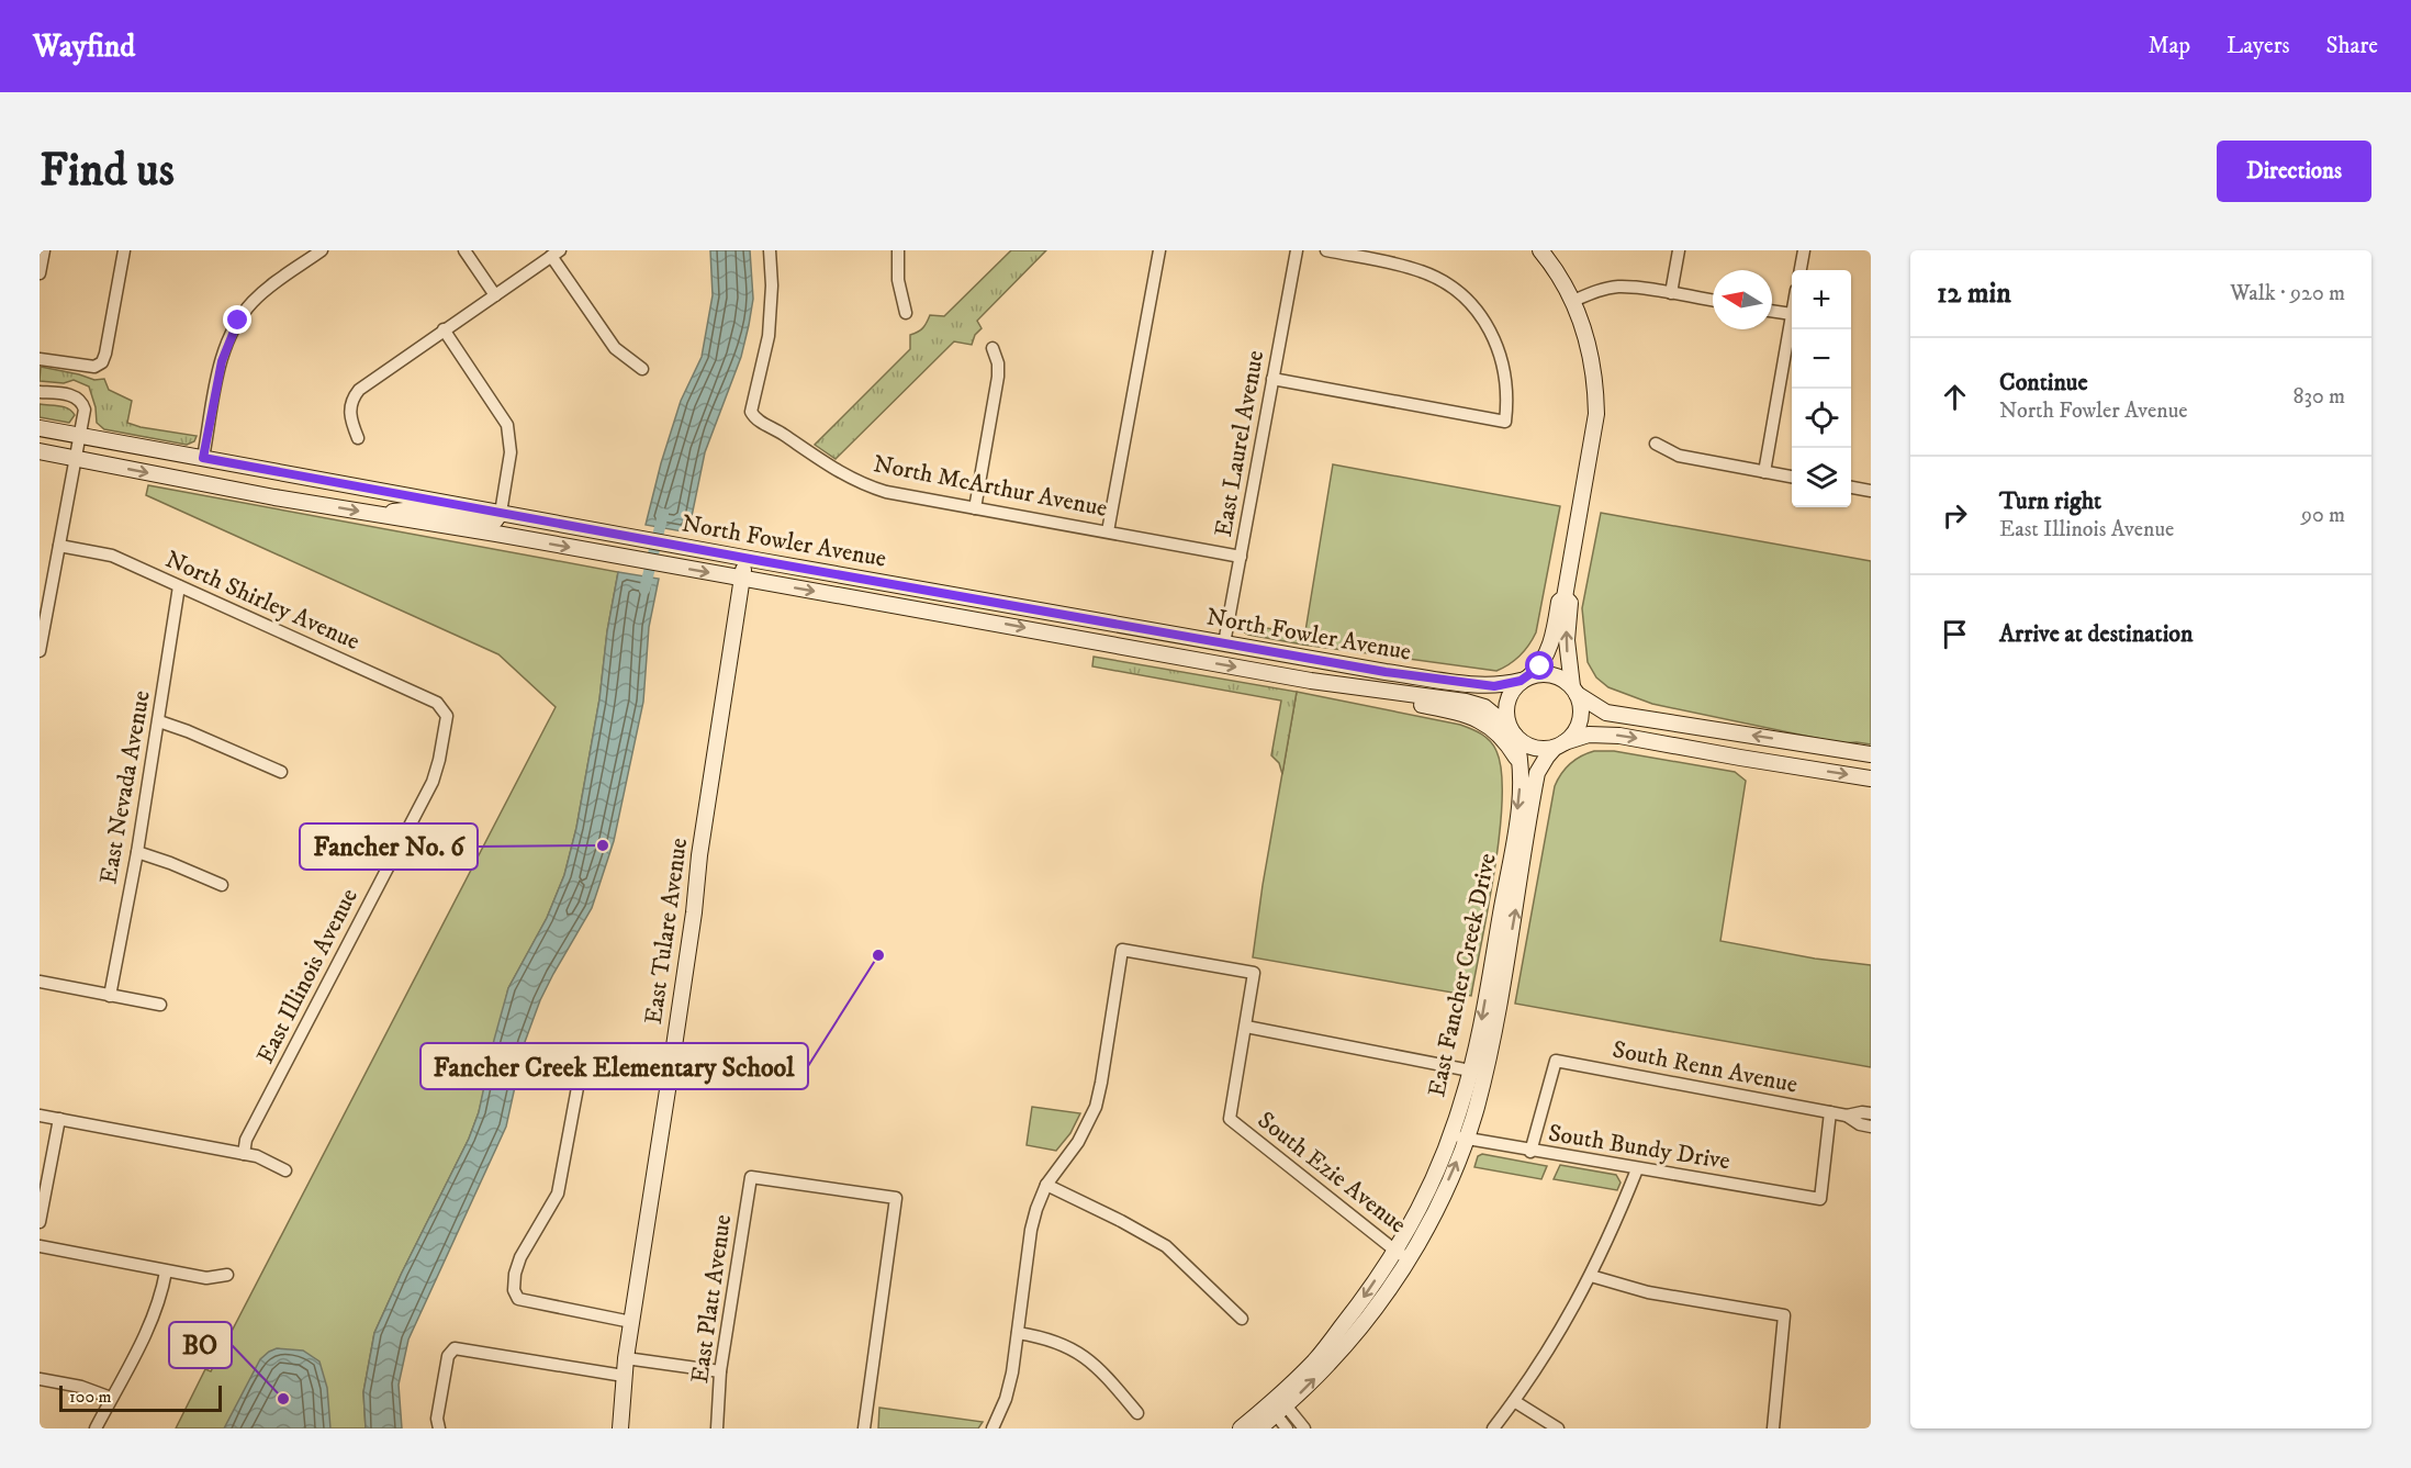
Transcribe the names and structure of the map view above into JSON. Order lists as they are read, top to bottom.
{
  "streets": {
    "main road": ["North Fowler Avenue", "East Tulare Avenue", "East Fancher Creek Drive"],
    "street": [
      "East Laurel Avenue",
      "North McArthur Avenue",
      "North Shirley Avenue",
      "East Nevada Avenue",
      "East Illinois Avenue",
      "South Renn Avenue",
      "South Bundy Drive",
      "South Ezie Avenue",
      "East Platt Avenue"
    ]
  },
  "crossings": [
    ["East Laurel Avenue", "North McArthur Avenue"],
    ["East Laurel Avenue", "North Fowler Avenue"],
    ["North Fowler Avenue", "East Tulare Avenue"],
    ["North Fowler Avenue", "East Fancher Creek Drive"],
    ["North Shirley Avenue", "East Nevada Avenue"],
    ["North Shirley Avenue", "East Illinois Avenue"],
    ["East Fancher Creek Drive", "South Bundy Drive"],
    ["East Fancher Creek Drive", "South Ezie Avenue"],
    ["South Renn Avenue", "South Bundy Drive"]
  ],
  "places": ["Fancher No. 6", "Fancher Creek Elementary School", "BO"],
  "scale_bar": "100 m",
  "north": "left",
  "page": {
    "header": "Wayfind",
    "nav": ["Map", "Layers", "Share"],
    "buttons": "Directions",
    "title": "Find us",
    "heading": ["12 min", "Walk · 920 m"],
    "map_buttons": ["+", "−"],
    "list": [
      ["Continue", "North Fowler Avenue", "830 m"],
      ["Turn right", "East Illinois Avenue", "90 m"],
      "Arrive at destination"
    ],
    "scale": "100 m"
  }
}
